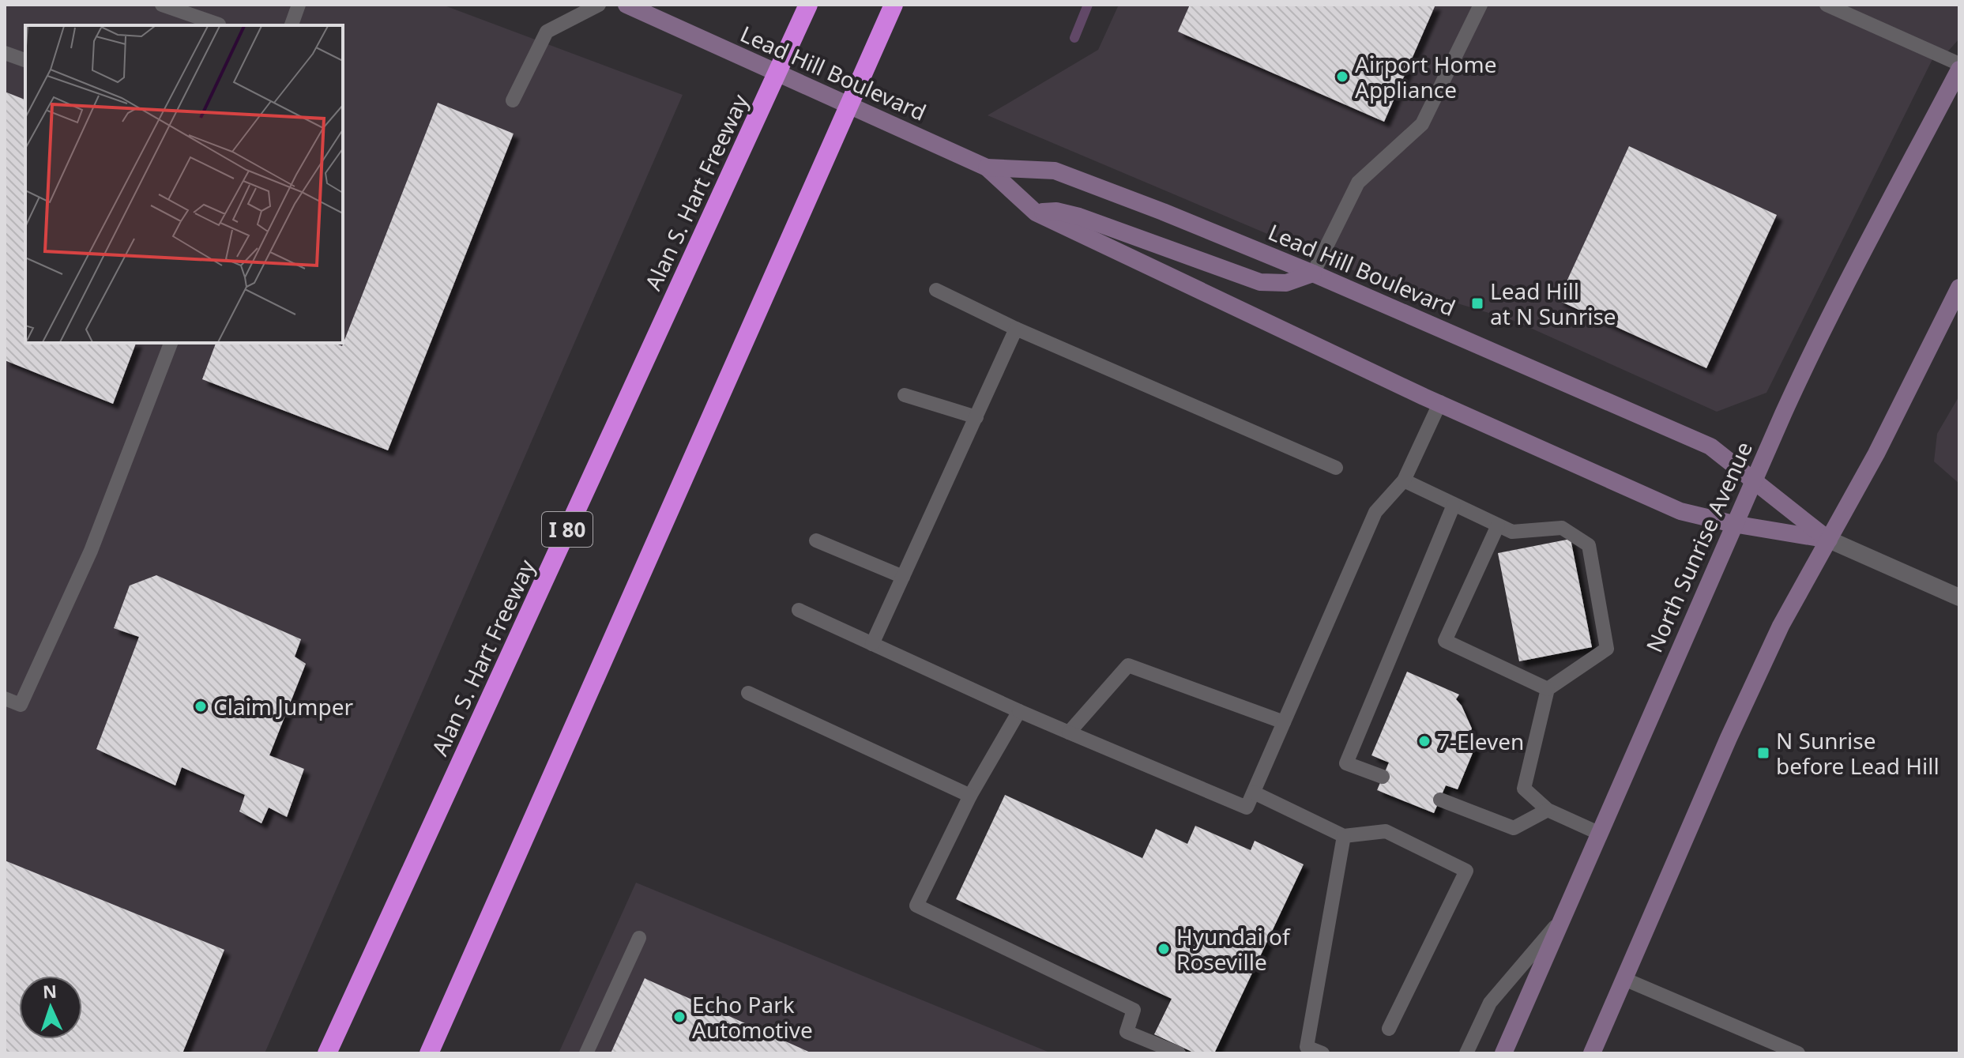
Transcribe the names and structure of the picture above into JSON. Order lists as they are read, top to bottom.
{
  "streets": {
    "highway": ["Alan S. Hart Freeway", "I 80"],
    "main road": ["Lead Hill Boulevard", "North Sunrise Avenue"]
  },
  "crossings": [
    ["Lead Hill Boulevard", "North Sunrise Avenue"]
  ],
  "places": {
    "other": [
      "Airport Home Appliance",
      "Claim Jumper",
      "7-Eleven",
      "Hyundai of Roseville",
      "Echo Park Automotive"
    ],
    "transit": ["Lead Hill at N Sunrise", "N Sunrise before Lead Hill"]
  },
  "north": "top"
}
